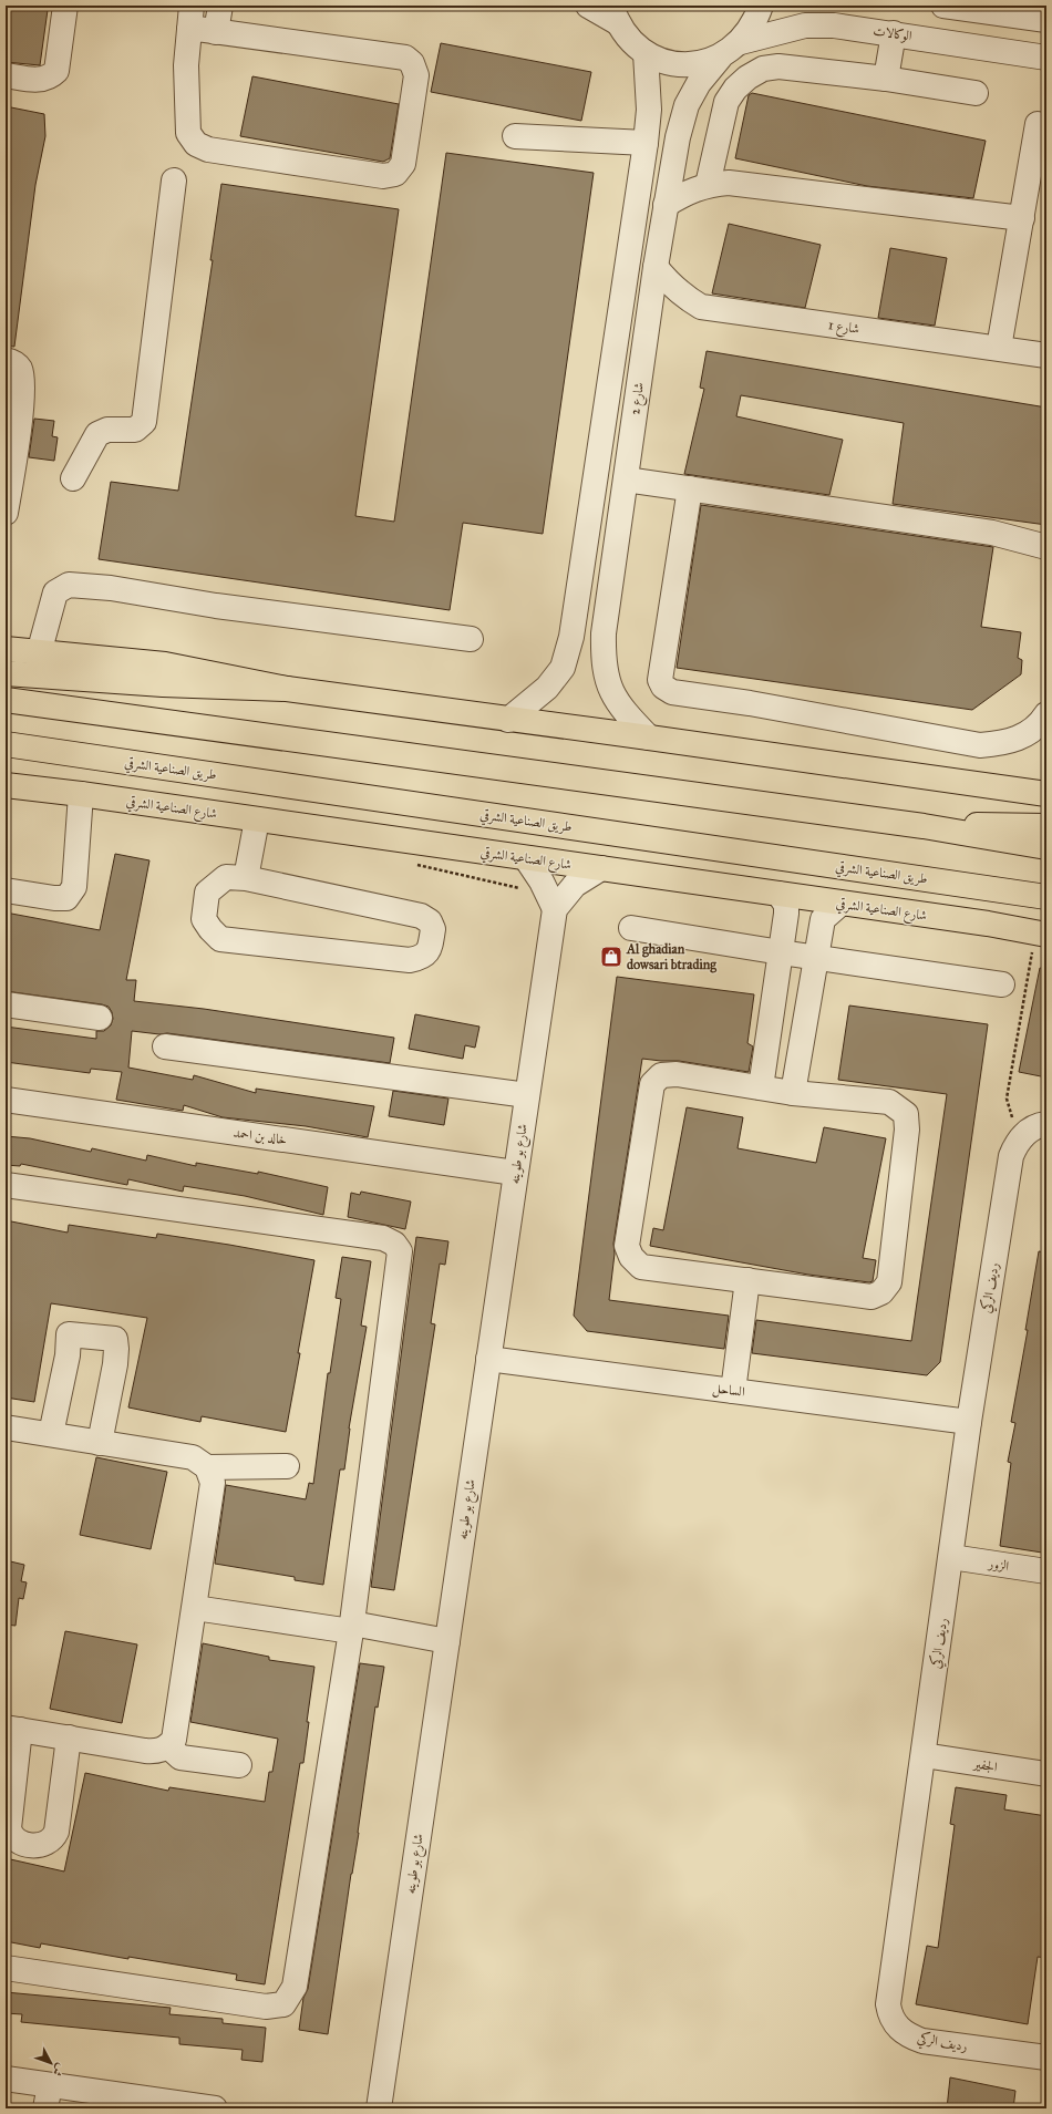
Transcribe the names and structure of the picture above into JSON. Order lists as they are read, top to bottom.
{
  "streets": {
    "main road": ["طريق الصناعية الشرقي", "شارع الصناعية الشرقي"],
    "street": [
      "الوكالات",
      "شارع 1",
      "شارع 2",
      "خالد بن احمد",
      "شارع بو طوينه",
      "رديف الركي",
      "الساحل",
      "الزور",
      "الجفير"
    ]
  },
  "crossings": [
    ["شارع 1", "شارع 2"],
    ["خالد بن احمد", "شارع بو طوينه"],
    ["شارع بو طوينه", "الساحل"],
    ["رديف الركي", "الساحل"],
    ["رديف الركي", "الزور"],
    ["رديف الركي", "الجفير"]
  ],
  "places": {
    "shop": ["Al ghadian dowsari btrading"]
  },
  "north": "bottom right"
}
